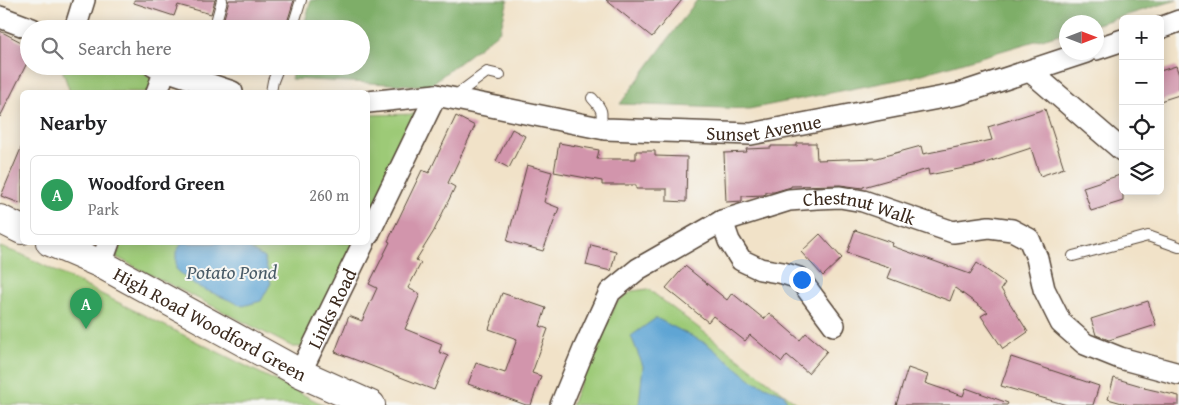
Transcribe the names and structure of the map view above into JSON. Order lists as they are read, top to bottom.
{
  "streets": {
    "main road": ["High Road Woodford Green"],
    "street": ["Sunset Avenue", "Chestnut Walk", "Links Road"]
  },
  "crossings": [
    ["Links Road", "High Road Woodford Green"]
  ],
  "water": ["Potato Pond"],
  "north": "right",
  "page": {
    "map_buttons": ["+", "−"],
    "search": "Search here",
    "heading": "Nearby",
    "list": [
      {
        "mark": "A",
        "name": "Woodford Green",
        "note": "Park",
        "value": "260 m"
      }
    ],
    "pins": "A"
  }
}
